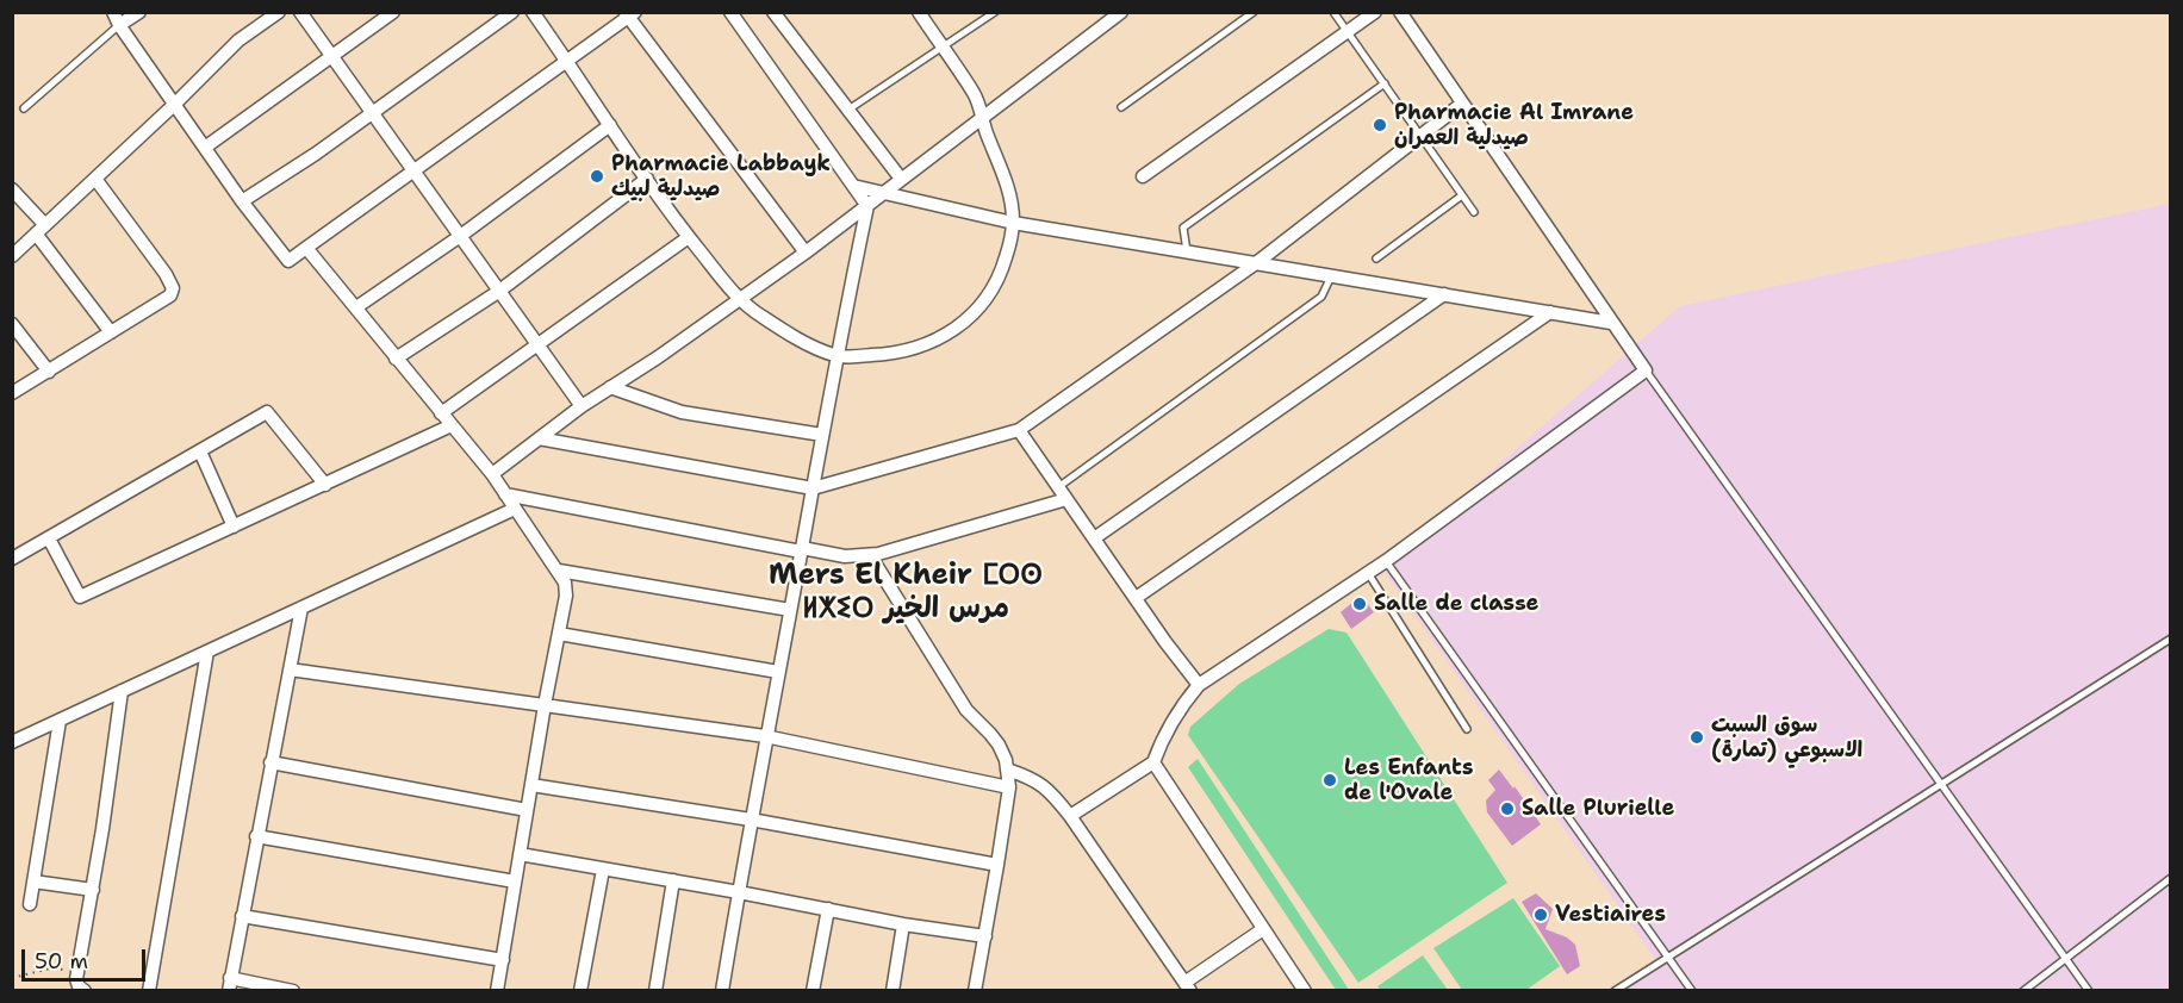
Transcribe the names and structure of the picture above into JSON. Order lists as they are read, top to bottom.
{
  "districts": ["Mers El Kheir ⵎⵔⵙ ⵍⵅⵉⵔ مرس الخير"],
  "places": [
    "Pharmacie Al Imrane صيدلية العمران",
    "Pharmacie Labbayk صيدلية لبيك",
    "Salle de classe",
    "سوق السبت الاسبوعي (تمارة)",
    "Les Enfants de l'Ovale",
    "Salle Plurielle",
    "Vestiaires"
  ],
  "scale_bar": "50 m"
}
